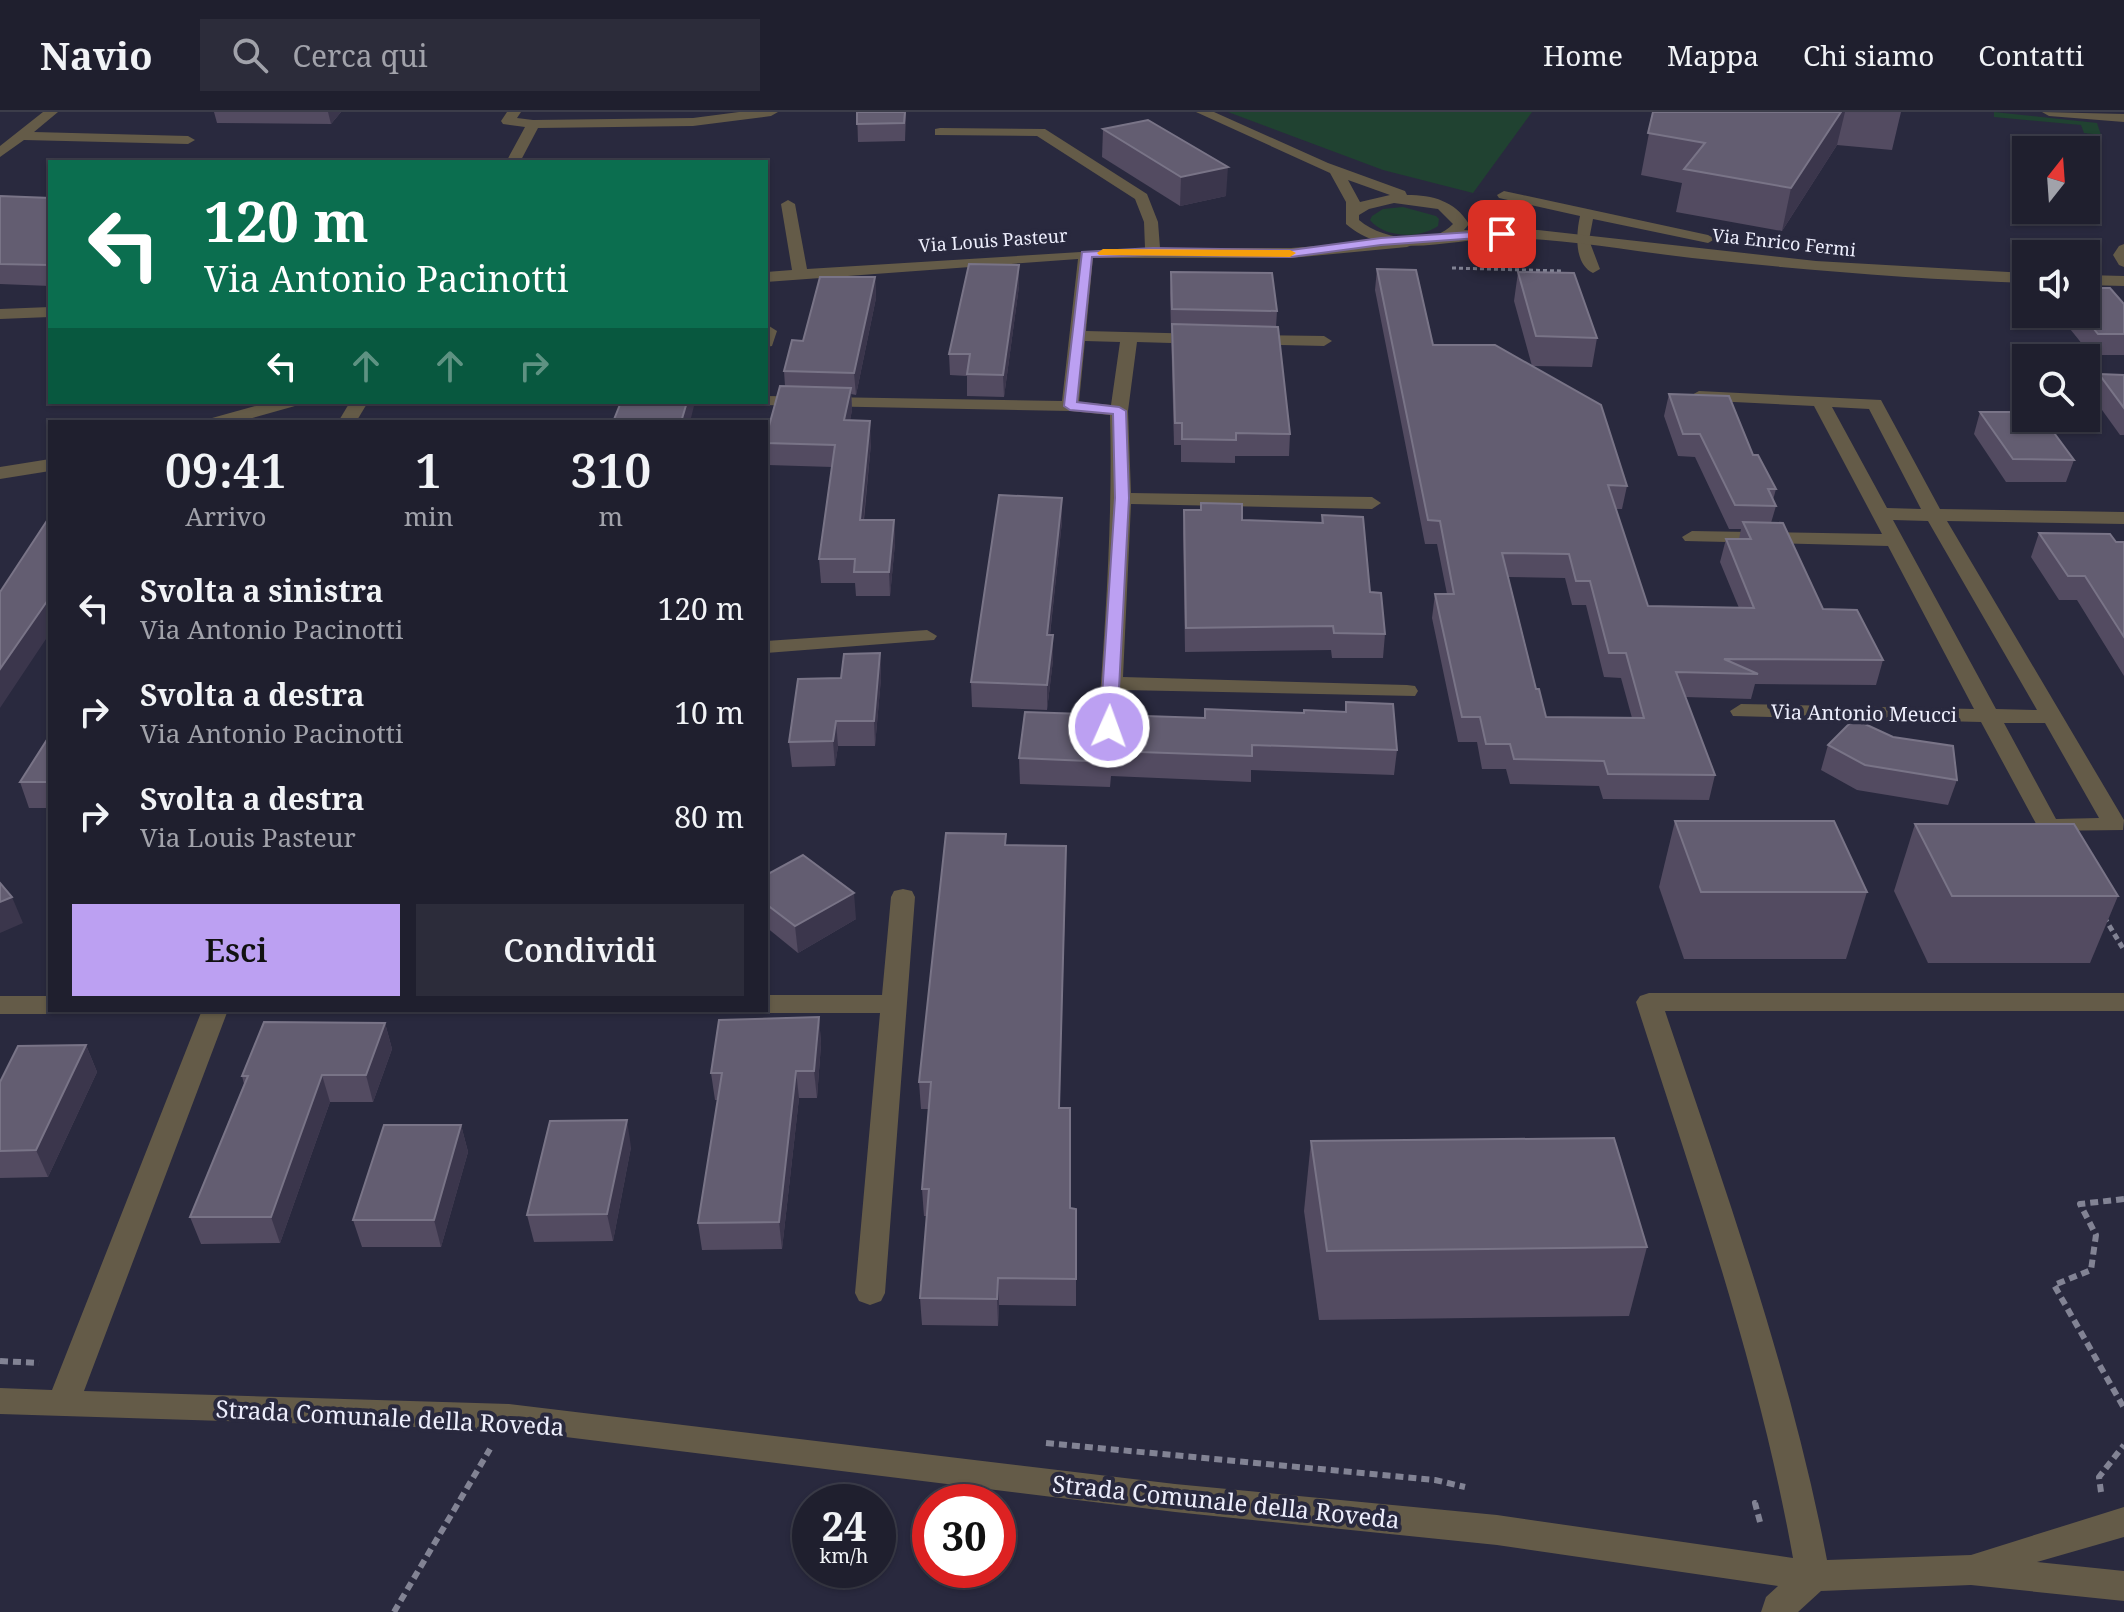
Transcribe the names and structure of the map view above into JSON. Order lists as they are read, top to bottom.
{
  "streets": {
    "street": [
      "Via Louis Pasteur",
      "Via Enrico Fermi",
      "Via Antonio Meucci",
      "Strada Comunale della Roveda"
    ]
  },
  "crossings": [
    ["Via Louis Pasteur", "Via Enrico Fermi"]
  ],
  "north": "top",
  "page": {
    "header": "Navio",
    "search": "Cerca qui",
    "nav": [
      "Home",
      "Mappa",
      "Chi siamo",
      "Contatti"
    ],
    "turn": ["120 m", "Via Antonio Pacinotti"],
    "eta": [
      "09:41",
      "Arrivo",
      "1",
      "min",
      "310",
      "m"
    ],
    "list": [
      {
        "name": "Svolta a sinistra",
        "note": "Via Antonio Pacinotti",
        "value": "120 m"
      },
      {
        "name": "Svolta a destra",
        "note": "Via Antonio Pacinotti",
        "value": "10 m"
      },
      {
        "name": "Svolta a destra",
        "note": "Via Louis Pasteur",
        "value": "80 m"
      }
    ],
    "buttons": ["Esci", "Condividi"],
    "speed": "24 km/h",
    "limit": "30"
  }
}
